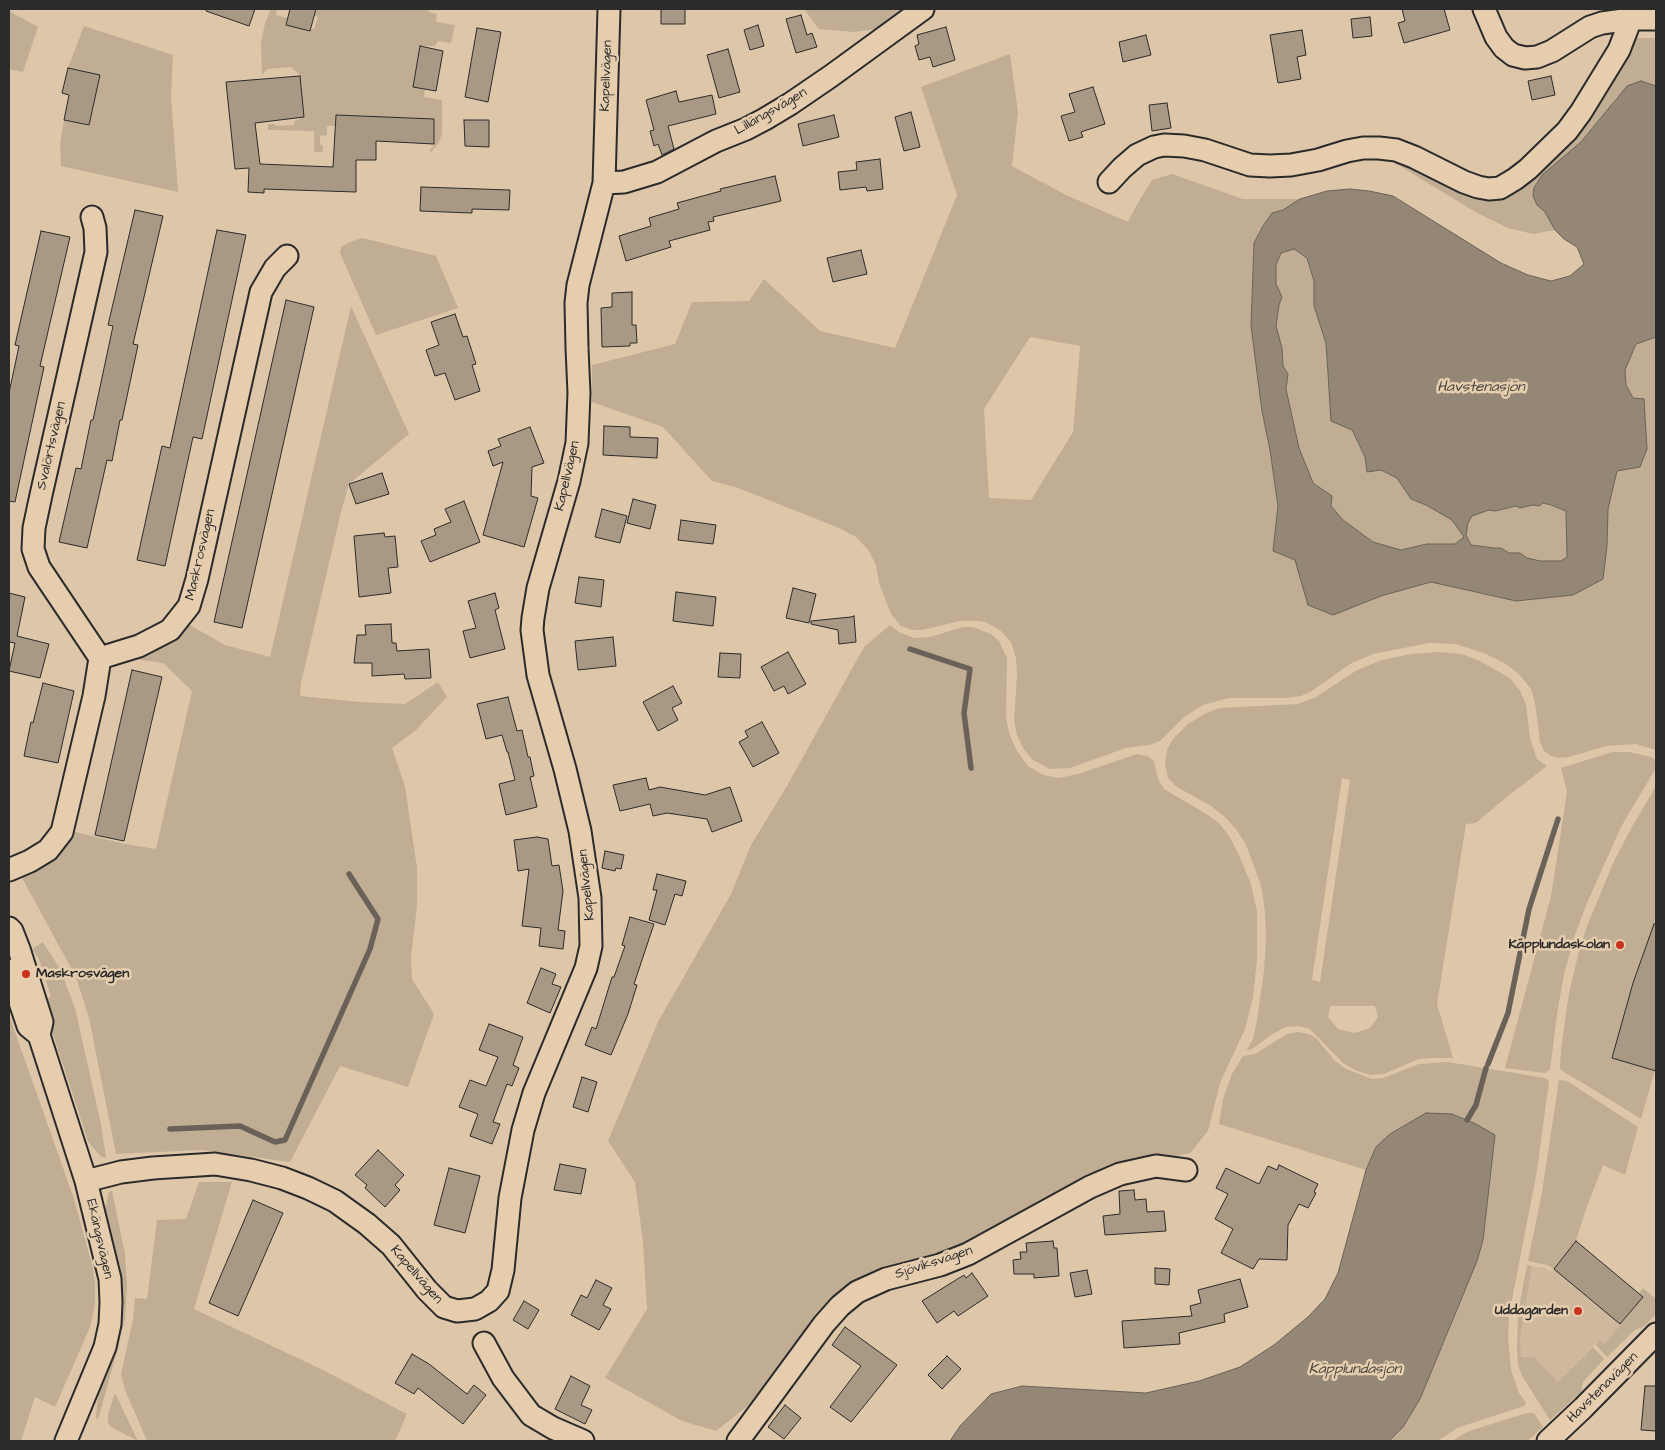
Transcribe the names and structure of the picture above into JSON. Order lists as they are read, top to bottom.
{
  "streets": {
    "street": [
      "Kapellvägen",
      "Lillängsvägen",
      "Svalörtsvägen",
      "Maskrosvägen",
      "Ekängsvägen",
      "Sjöviksvägen",
      "Havstenavägen"
    ]
  },
  "crossings": [
    ["Kapellvägen", "Lillängsvägen"],
    ["Kapellvägen", "Ekängsvägen"],
    ["Svalörtsvägen", "Maskrosvägen"]
  ],
  "water": ["Havstenasjön", "Käpplundasjön"],
  "places": ["Käpplundaskolan", "Maskrosvägen", "Uddagården"]
}
